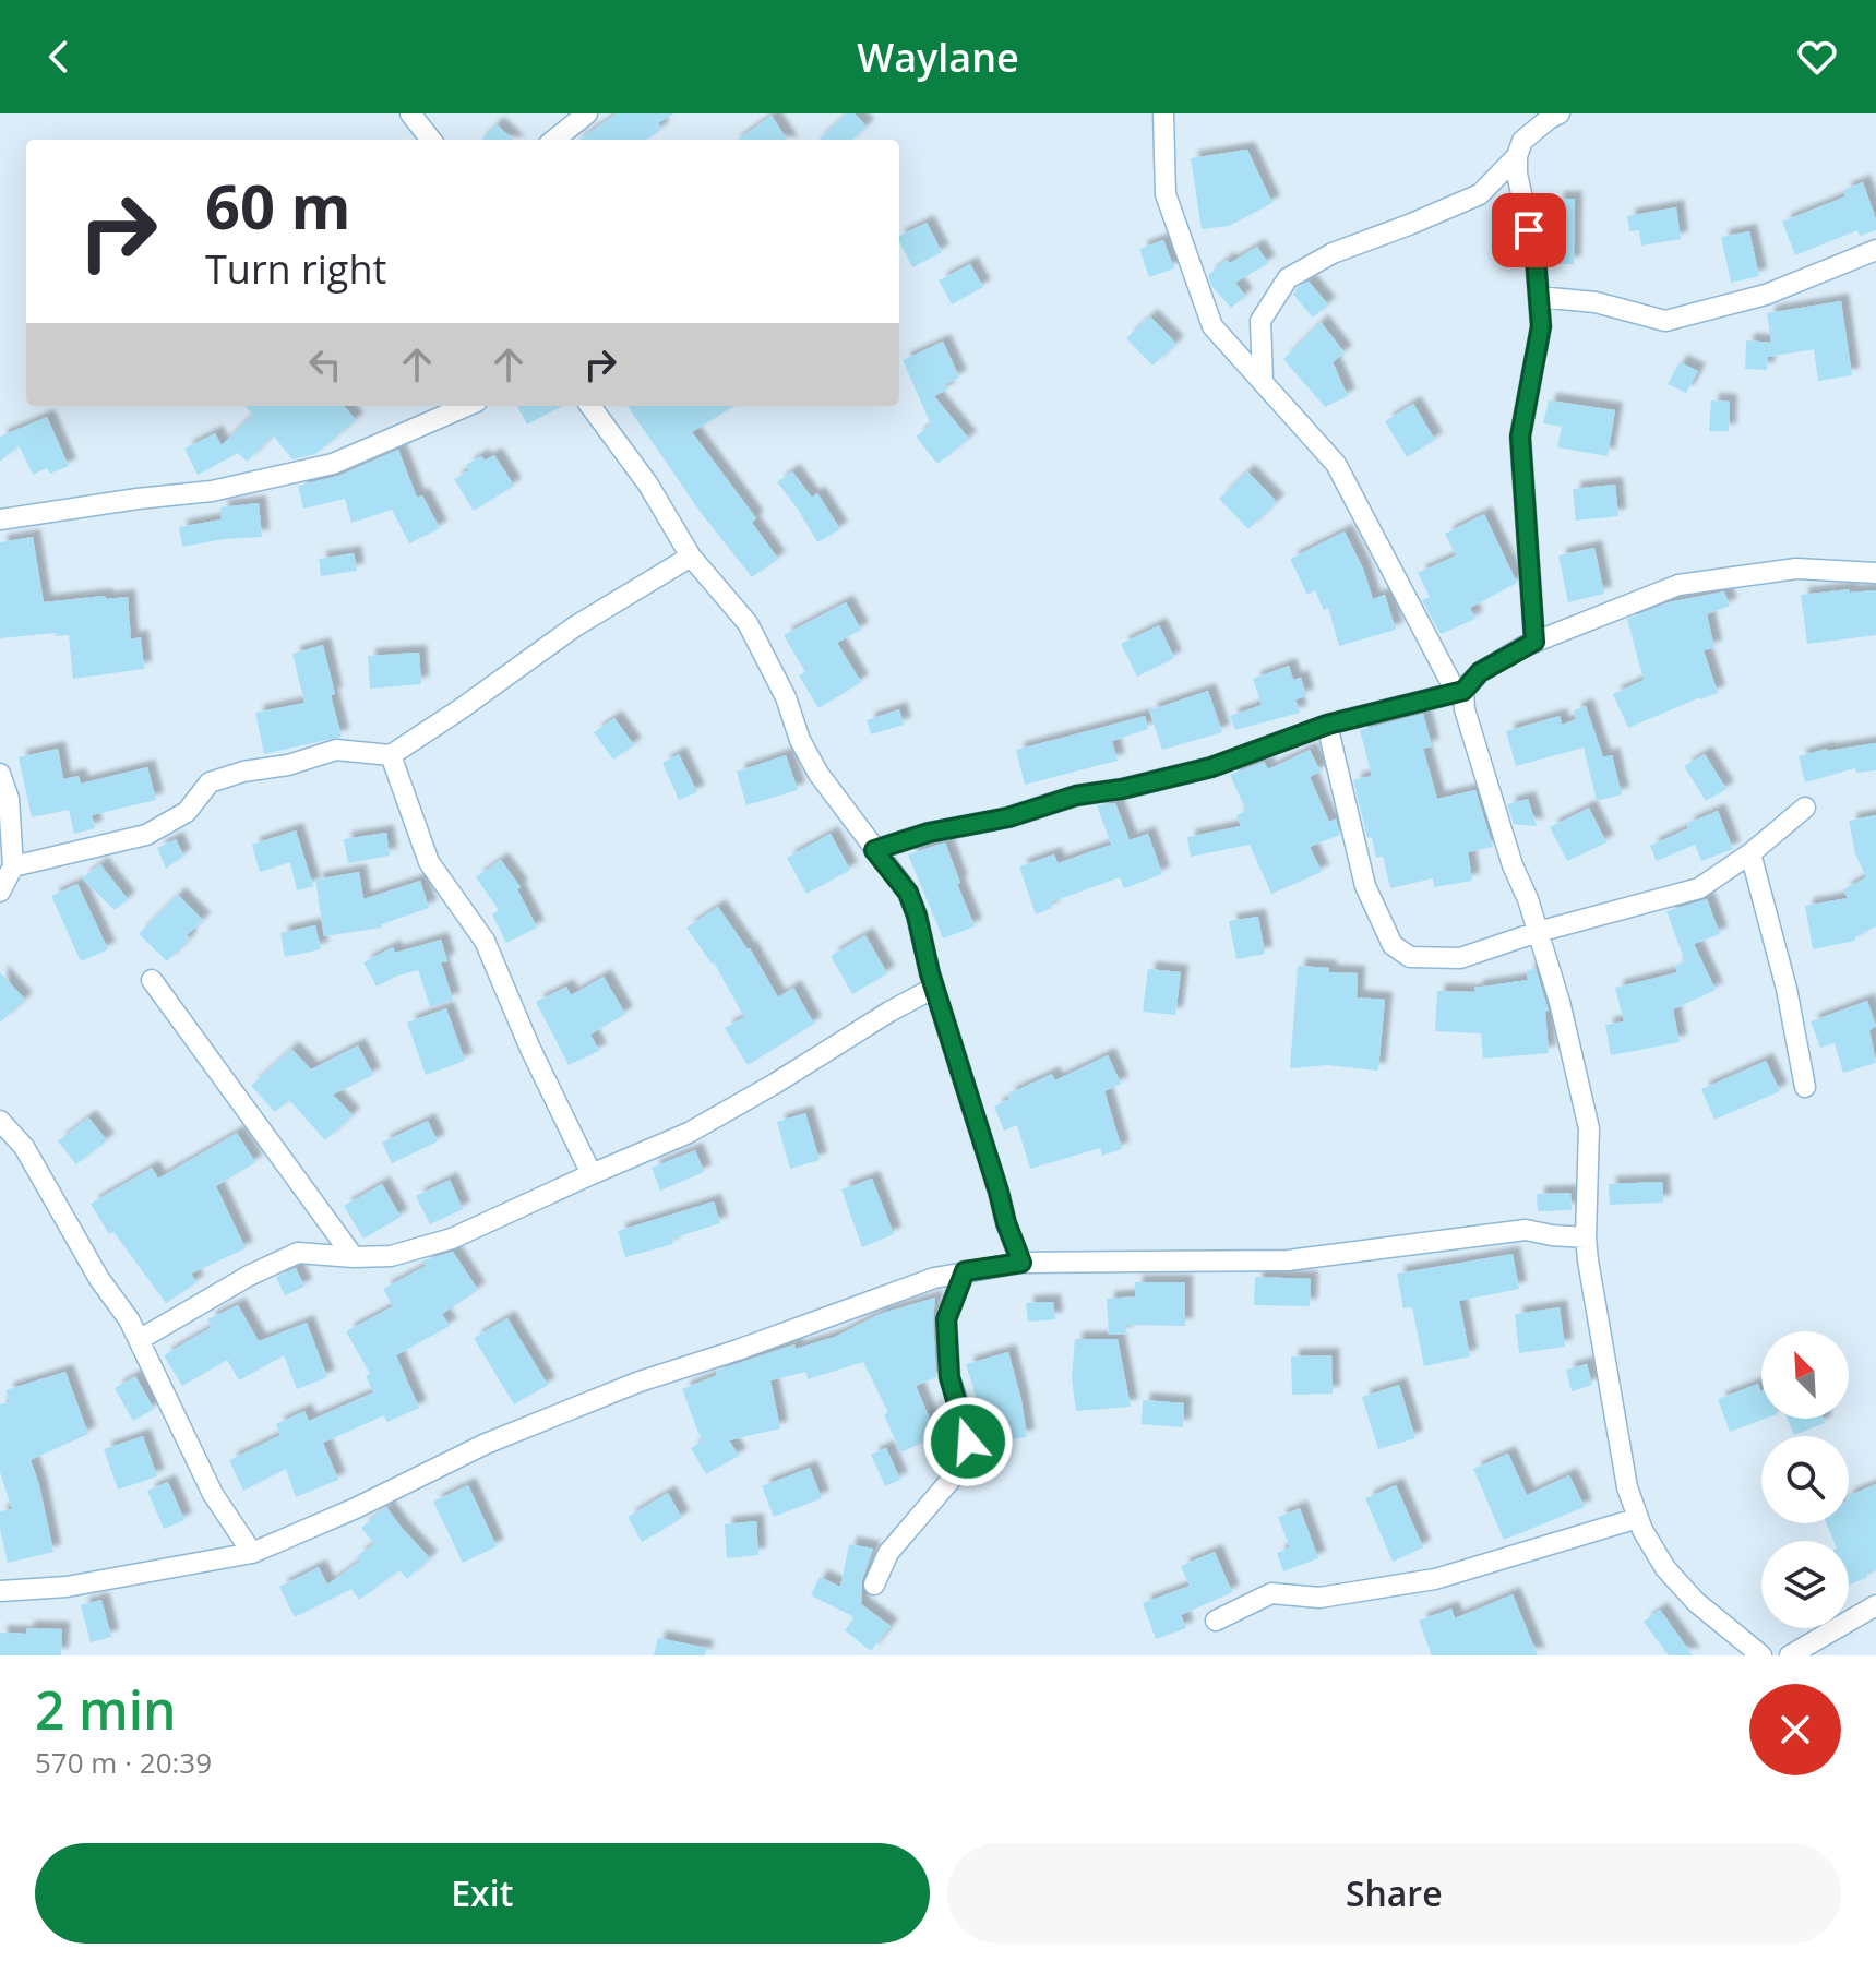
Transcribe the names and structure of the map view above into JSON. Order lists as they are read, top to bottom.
{
  "north": "top left",
  "page": {
    "header": "Waylane",
    "turn": ["60 m", "Turn right"],
    "heading": ["2 min", "570 m · 20:39"],
    "buttons": ["Exit", "Share"]
  }
}
